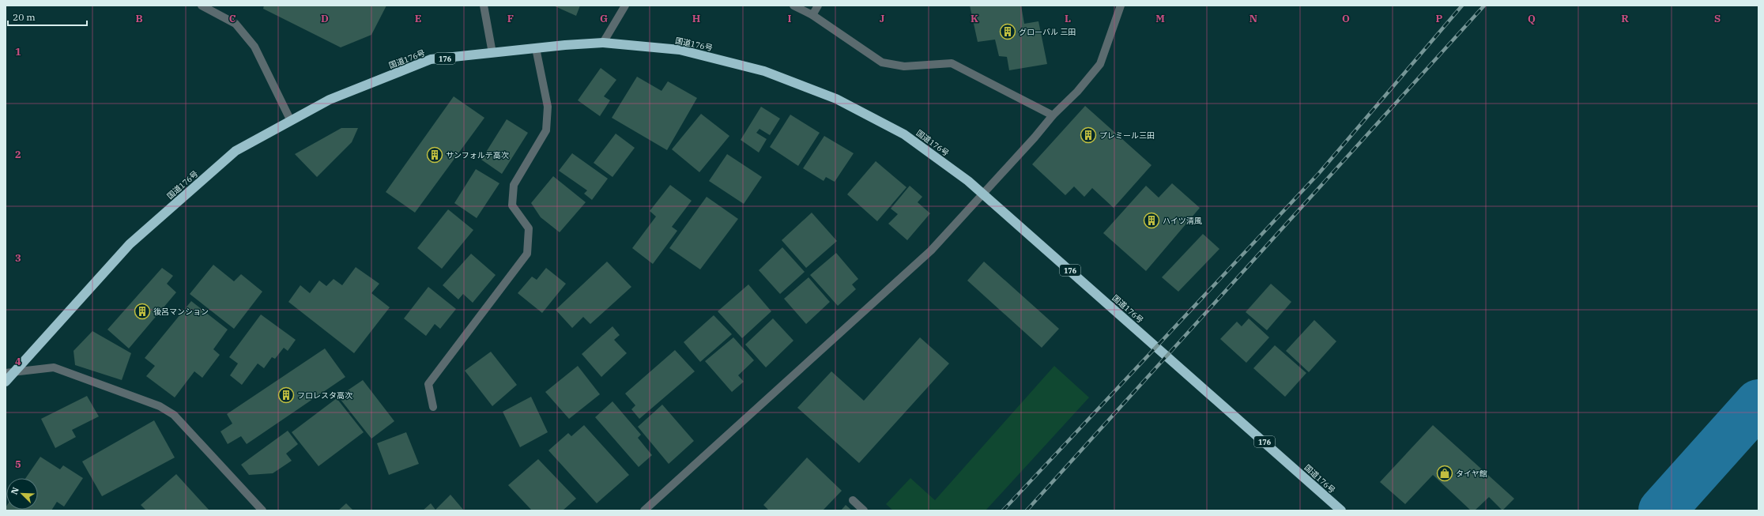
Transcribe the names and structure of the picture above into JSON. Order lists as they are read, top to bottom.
{
  "streets": {
    "highway": ["国道176号", "176"]
  },
  "places": {
    "building": [
      "グローバル 三田",
      "プレミール三田",
      "サンフォルテ高次",
      "ハイツ清風",
      "後呂マンション",
      "フロレスタ高次"
    ],
    "shop": ["タイヤ館"]
  },
  "scale_bar": "20 m",
  "north": "top left",
  "grid": {
    "columns": [
      "B",
      "C",
      "D",
      "E",
      "F",
      "G",
      "H",
      "I",
      "J",
      "K",
      "L",
      "M",
      "N",
      "O",
      "P",
      "Q",
      "R",
      "S"
    ],
    "rows": [
      "1",
      "2",
      "3",
      "4",
      "5"
    ]
  }
}
